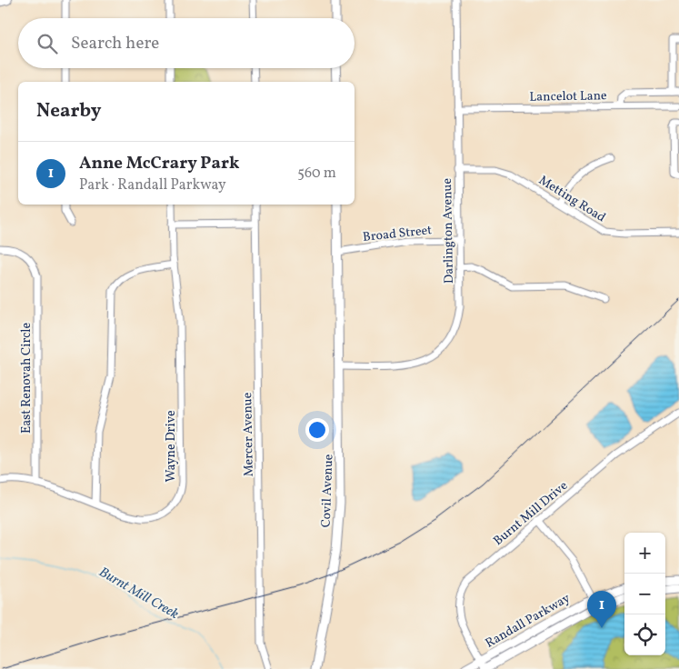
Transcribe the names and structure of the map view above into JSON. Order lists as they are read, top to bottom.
{
  "streets": {
    "main road": ["Covil Avenue", "Randall Parkway"],
    "street": [
      "Lancelot Lane",
      "Metting Road",
      "Darlington Avenue",
      "Broad Street",
      "East Renovah Circle",
      "Mercer Avenue",
      "Wayne Drive",
      "Burnt Mill Drive"
    ]
  },
  "crossings": [
    ["Lancelot Lane", "Darlington Avenue"],
    ["Metting Road", "Darlington Avenue"],
    ["Darlington Avenue", "Broad Street"],
    ["Darlington Avenue", "Covil Avenue"],
    ["Broad Street", "Covil Avenue"],
    ["East Renovah Circle", "Wayne Drive"],
    ["Burnt Mill Drive", "Randall Parkway"]
  ],
  "water": ["Burnt Mill Creek"],
  "page": {
    "search": "Search here",
    "heading": "Nearby",
    "list": [
      {
        "mark": "1",
        "name": "Anne McCrary Park",
        "note": "Park · Randall Parkway",
        "value": "560 m"
      }
    ],
    "map_buttons": ["+", "−"],
    "pins": "1"
  }
}
